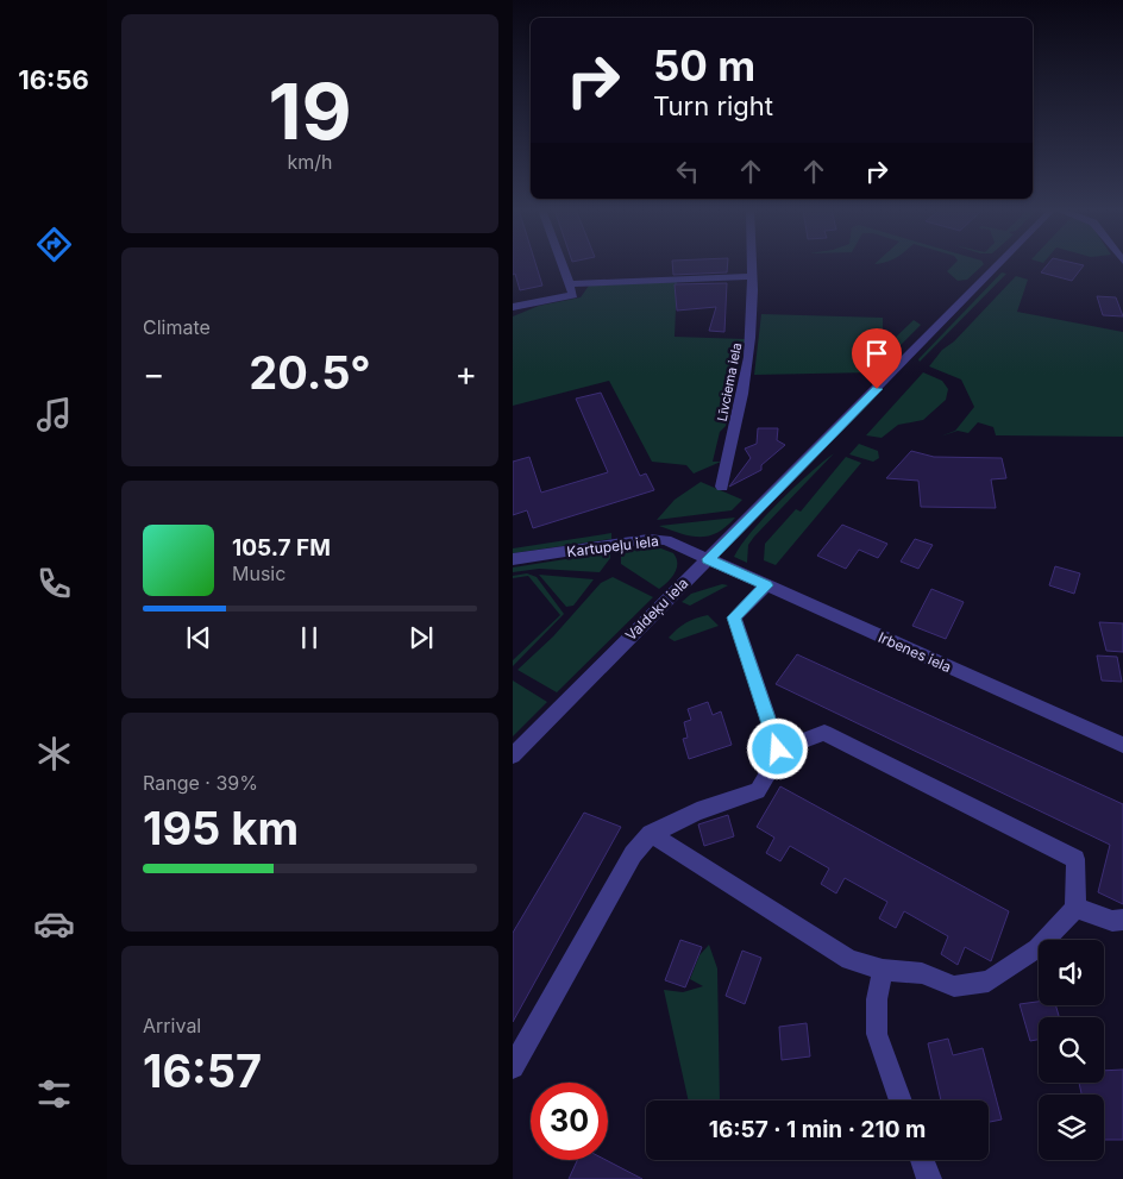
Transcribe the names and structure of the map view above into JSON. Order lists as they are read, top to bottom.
{
  "streets": {
    "street": [
      "Līvciema iela",
      "Kartupeļu iela",
      "Valdeķu iela",
      "Irbenes iela"
    ]
  },
  "crossings": [
    ["Kartupeļu iela", "Valdeķu iela"],
    ["Kartupeļu iela", "Irbenes iela"],
    ["Valdeķu iela", "Irbenes iela"]
  ],
  "page": {
    "tabs": "16:56",
    "tile": [
      ["19", "km/h"],
      "Climate",
      ["Range · 39%", "195 km"],
      ["Arrival", "16:57"]
    ],
    "turn": ["50 m", "Turn right"],
    "heat": ["−", "20.5°", "+"],
    "song": ["105.7 FM", "Music"],
    "limit": "30",
    "trip": "16:57 · 1 min · 210 m"
  }
}
